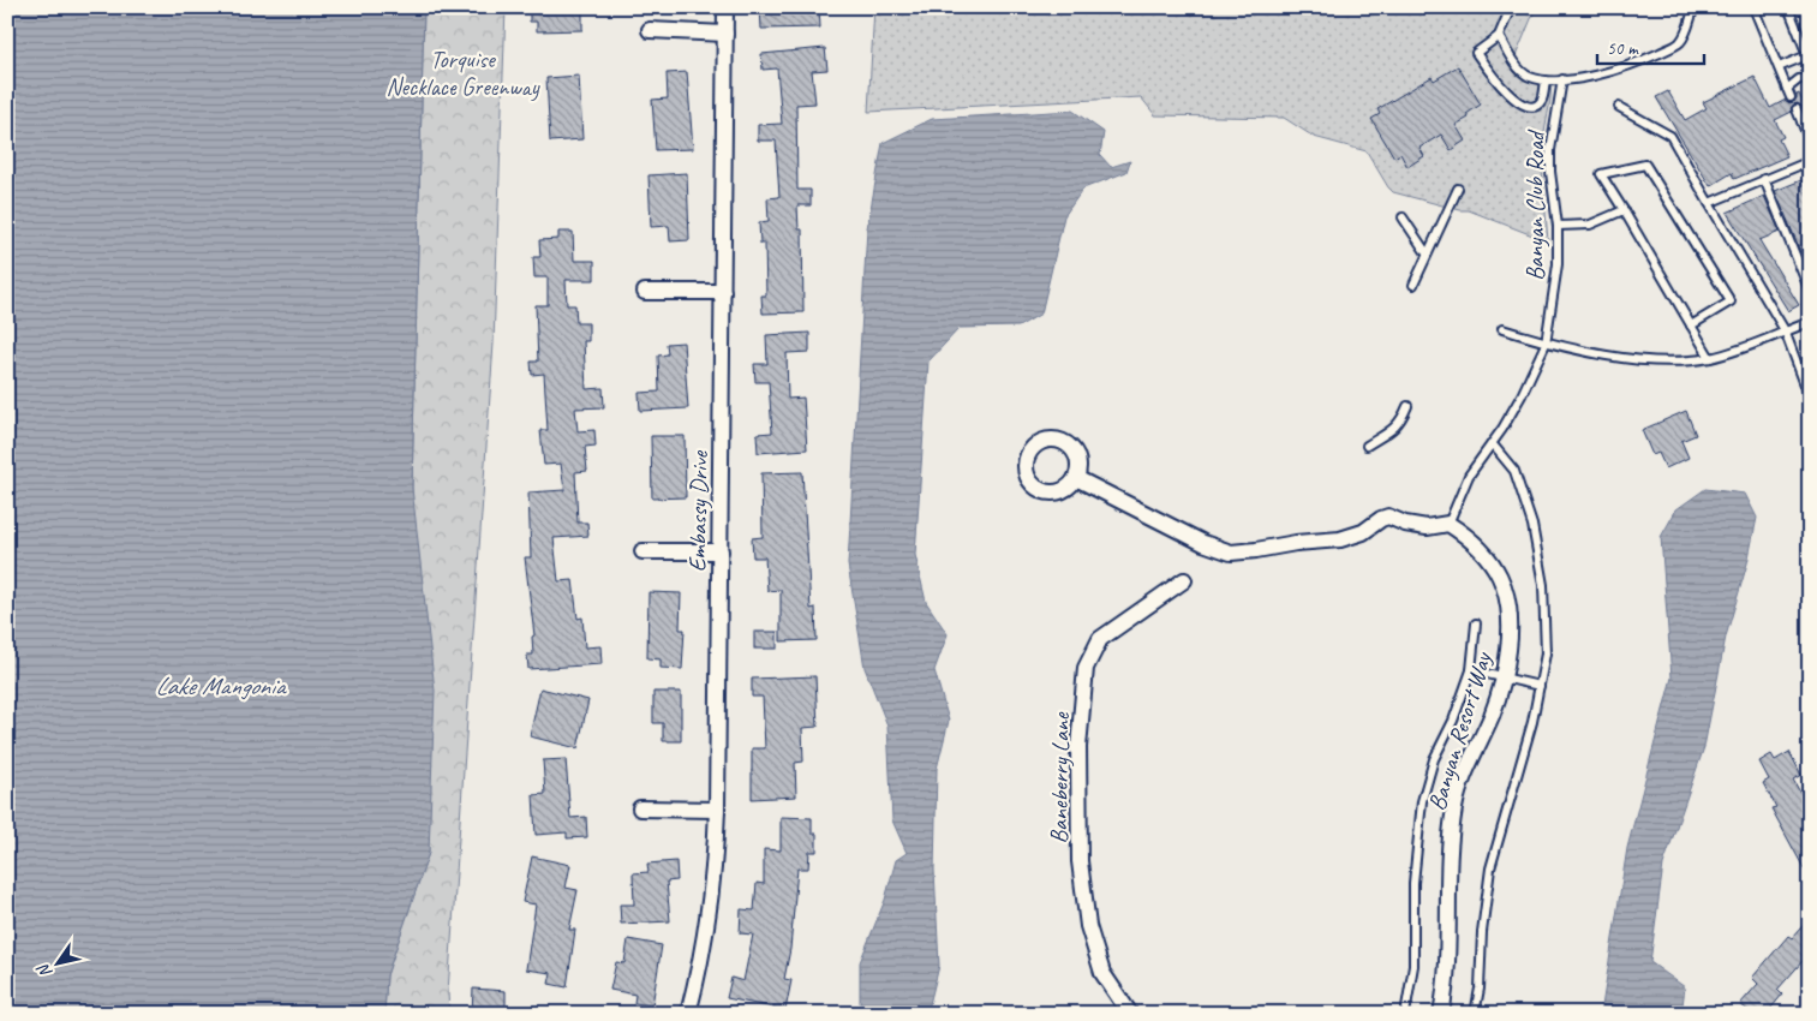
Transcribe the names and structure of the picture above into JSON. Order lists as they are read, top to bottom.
{
  "streets": {
    "street": ["Embassy Drive", "Banyan Resort Way", "Baneberry Lane"],
    "lane": ["Banyan Club Road"]
  },
  "crossings": [
    ["Banyan Club Road", "Banyan Resort Way"]
  ],
  "water": ["Lake Mangonia"],
  "parks": ["Torquise Necklace Greenway"],
  "scale_bar": "50 m",
  "north": "bottom left"
}
